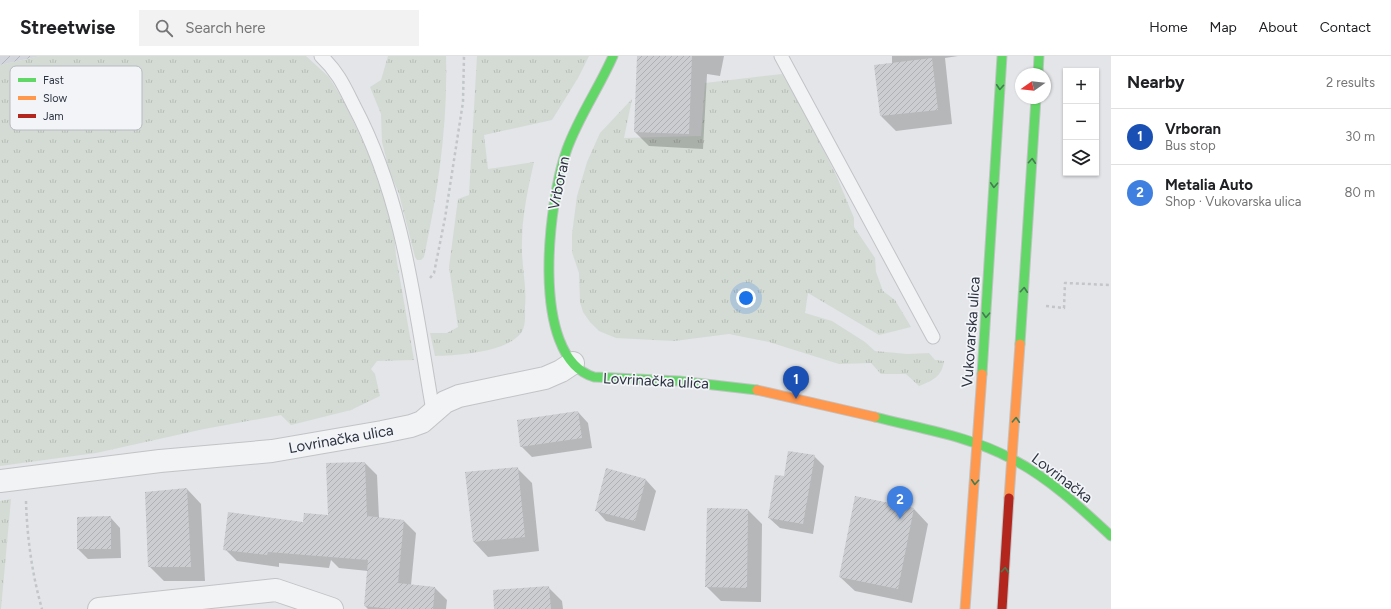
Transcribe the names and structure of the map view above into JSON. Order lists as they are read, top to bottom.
{
  "streets": {
    "street": [
      "Vrboran",
      "Vukovarska ulica",
      "Lovrinačka ulica",
      "Lovrinačka"
    ]
  },
  "crossings": [
    ["Vrboran", "Lovrinačka ulica"],
    ["Vukovarska ulica", "Lovrinačka ulica"],
    ["Lovrinačka ulica", "Lovrinačka"]
  ],
  "legend": ["Fast", "Slow", "Jam"],
  "north": "left",
  "page": {
    "header": "Streetwise",
    "search": "Search here",
    "nav": [
      "Home",
      "Map",
      "About",
      "Contact"
    ],
    "heading": ["Nearby", "2 results"],
    "map_buttons": ["+", "−"],
    "list": [
      {
        "mark": "1",
        "name": "Vrboran",
        "note": "Bus stop",
        "value": "30 m"
      },
      {
        "mark": "2",
        "name": "Metalia Auto",
        "note": "Shop · Vukovarska ulica",
        "value": "80 m"
      }
    ],
    "pins": ["1", "2"]
  }
}
